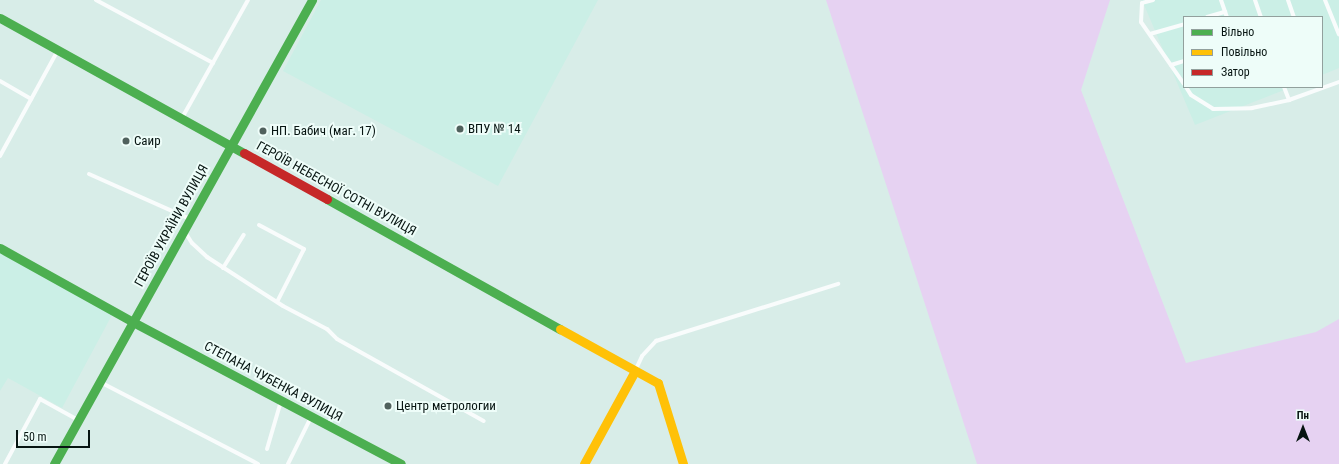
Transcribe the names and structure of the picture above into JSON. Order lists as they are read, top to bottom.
{
  "streets": {
    "street": ["ГЕРОЇВ НЕБЕСНОЇ СОТНІ ВУЛИЦЯ", "ГЕРОЇВ УКРАЇНИ ВУЛИЦЯ", "СТЕПАНА ЧУБЕНКА ВУЛИЦЯ"]
  },
  "crossings": [
    ["ГЕРОЇВ НЕБЕСНОЇ СОТНІ ВУЛИЦЯ", "ГЕРОЇВ УКРАЇНИ ВУЛИЦЯ"],
    ["ГЕРОЇВ УКРАЇНИ ВУЛИЦЯ", "СТЕПАНА ЧУБЕНКА ВУЛИЦЯ"]
  ],
  "places": [
    "ВПУ № 14",
    "НП. Бабич (маг. 17)",
    "Саир",
    "Центр метрологии"
  ],
  "legend": ["Вільно", "Повільно", "Затор"],
  "scale_bar": "50 m",
  "north": "top"
}
